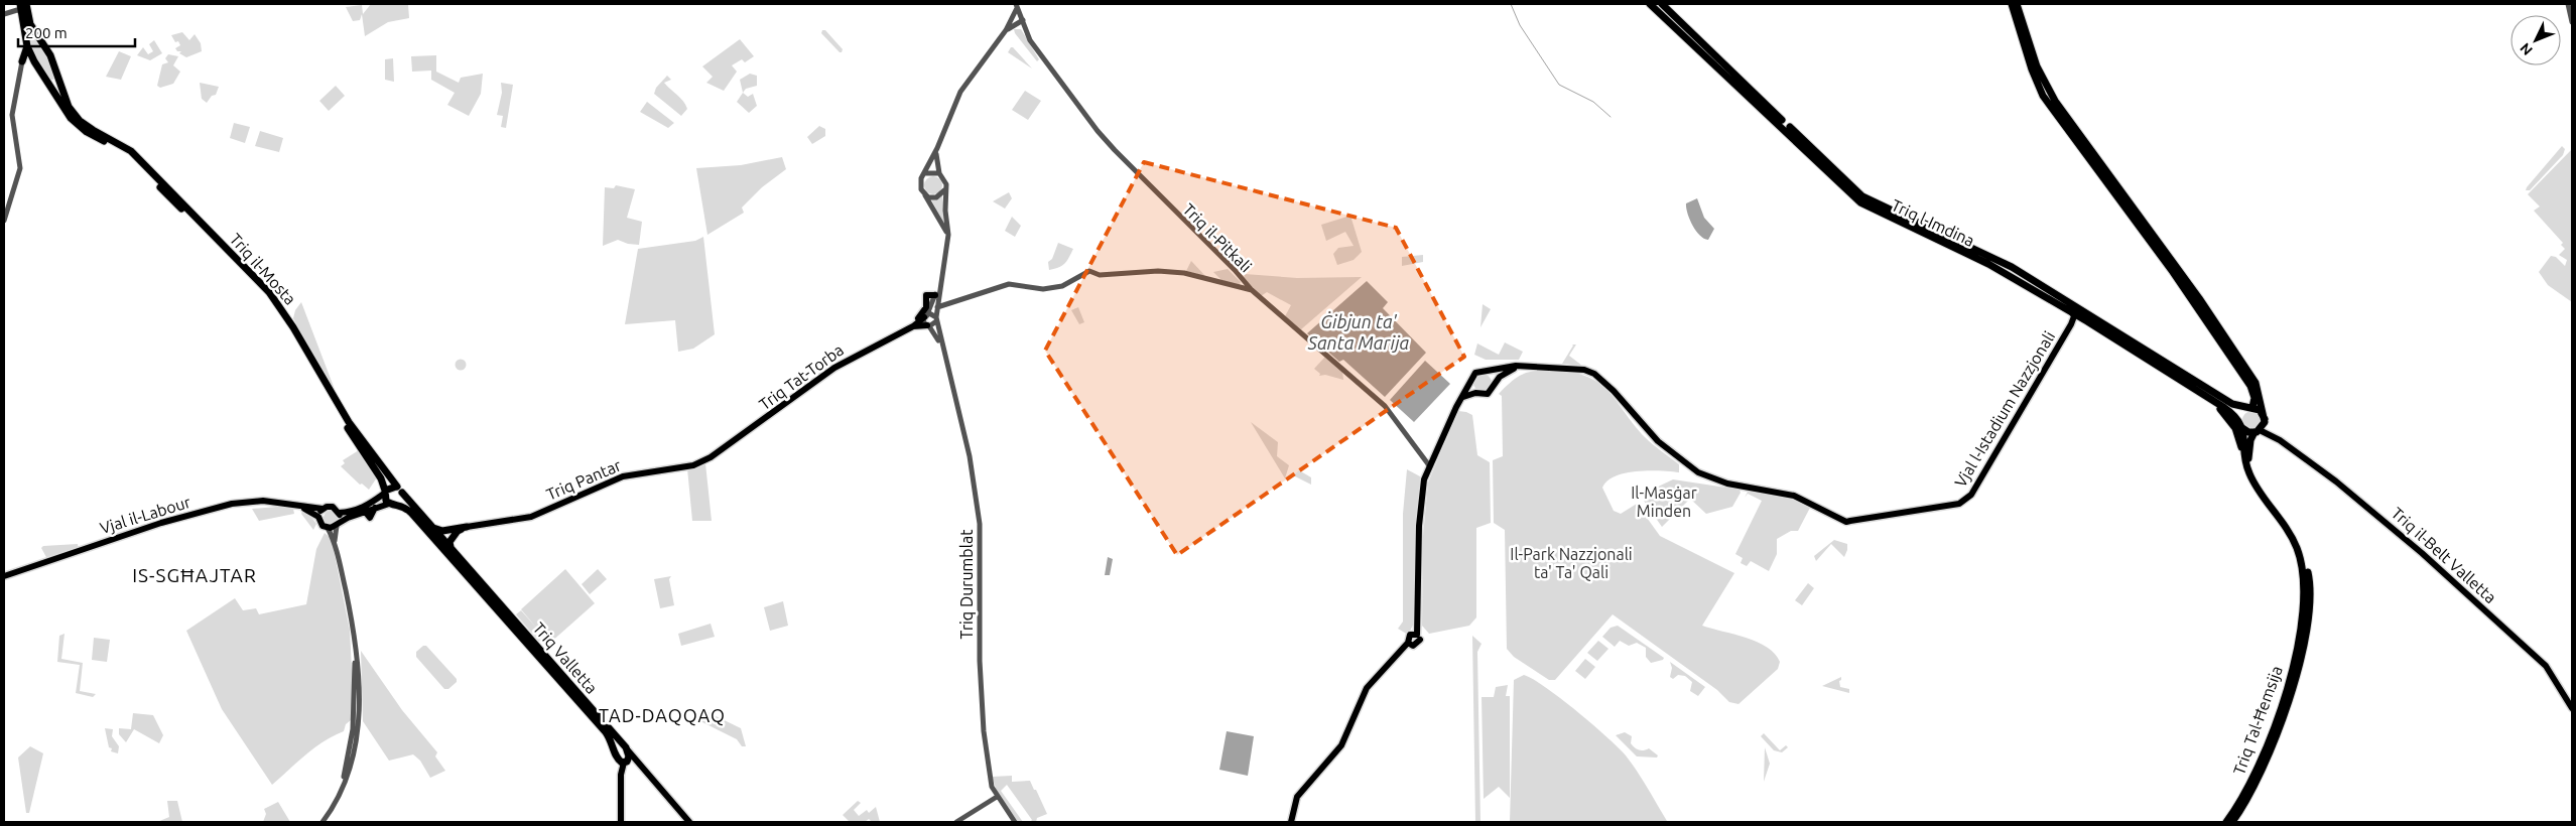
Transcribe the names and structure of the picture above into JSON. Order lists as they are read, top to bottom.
{
  "streets": {
    "highway": [
      "Triq l-Imdina",
      "Triq il-Mosta",
      "Triq Valletta",
      "Triq Tal-Ħemsija"
    ],
    "main road": [
      "Triq Tat-Torba",
      "Vjal l-Istadium Nazzjonali",
      "Triq Pantar",
      "Vjal il-Labour",
      "Triq il-Belt Valletta"
    ],
    "street": ["Triq il-Pitkali", "Triq Durumblat"]
  },
  "crossings": [
    ["Triq l-Imdina", "Triq il-Belt Valletta"],
    ["Triq l-Imdina", "Triq Tal-Ħemsija"],
    ["Triq il-Mosta", "Triq Valletta"],
    ["Triq Tat-Torba", "Triq Pantar"],
    ["Triq Tat-Torba", "Triq Durumblat"],
    ["Triq il-Belt Valletta", "Triq Tal-Ħemsija"]
  ],
  "districts": ["IS-SGĦAJTAR", "TAD-DAQQAQ"],
  "water": ["Ġibjun ta' Santa Marija"],
  "parks": ["Il-Masġar Minden", "Il-Park Nazzjonali ta' Ta' Qali"],
  "scale_bar": "200 m",
  "north": "bottom left"
}
